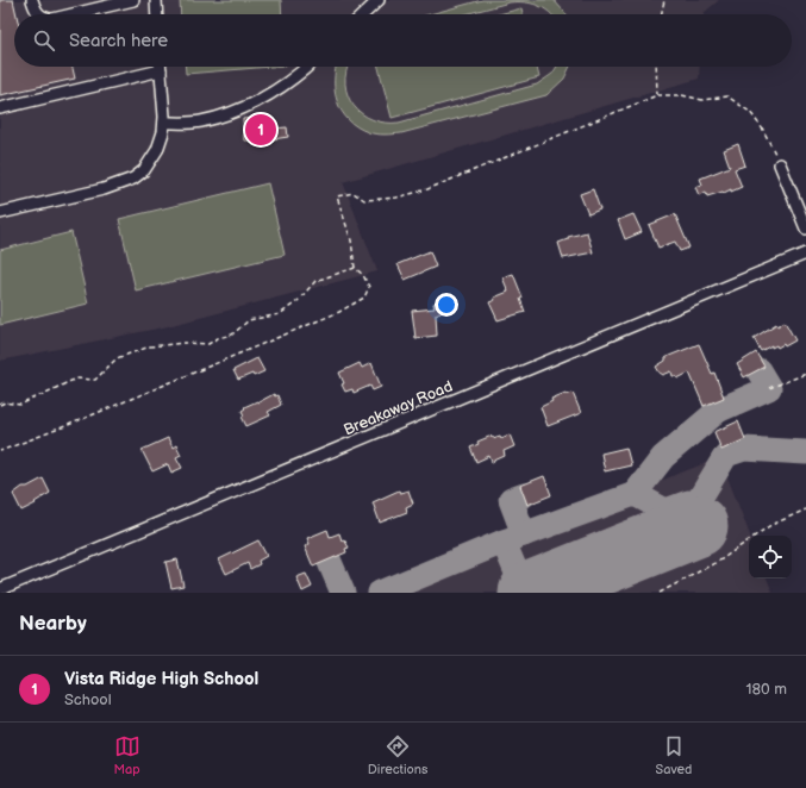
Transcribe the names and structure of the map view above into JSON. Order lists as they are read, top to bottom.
{
  "streets": {
    "street": ["Breakaway Road"]
  },
  "page": {
    "search": "Search here",
    "pins": "1",
    "heading": "Nearby",
    "list": [
      {
        "mark": "1",
        "name": "Vista Ridge High School",
        "note": "School",
        "value": "180 m"
      }
    ],
    "nav": ["Map", "Directions", "Saved"]
  }
}
